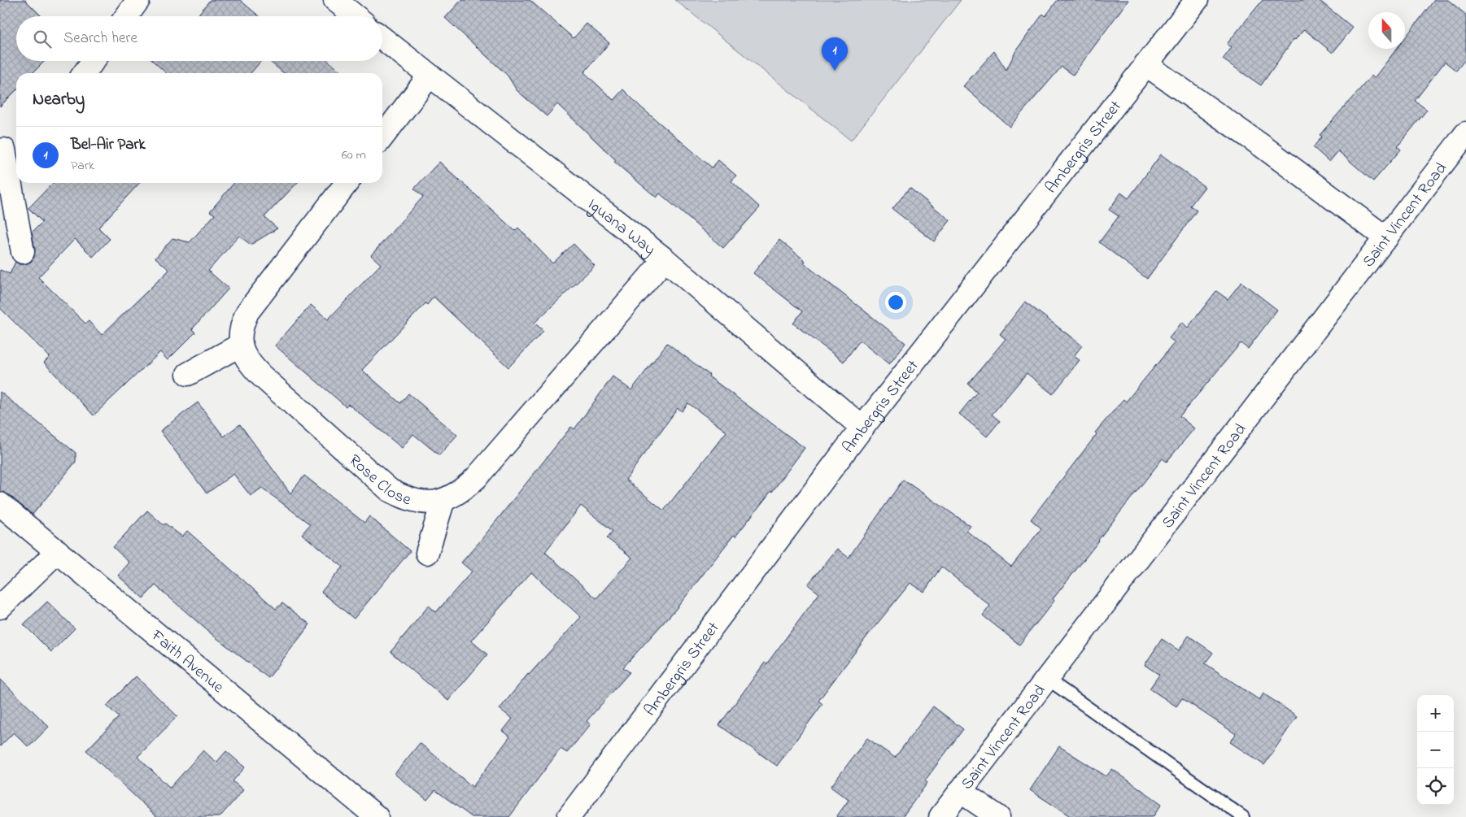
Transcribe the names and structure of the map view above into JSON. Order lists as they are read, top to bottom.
{
  "streets": {
    "street": [
      "Ambergris Street",
      "Saint Vincent Road",
      "Iguana Way",
      "Rose Close",
      "Faith Avenue"
    ]
  },
  "crossings": [
    ["Ambergris Street", "Iguana Way"],
    ["Iguana Way", "Rose Close"]
  ],
  "north": "top",
  "page": {
    "search": "Search here",
    "pins": "1",
    "heading": "Nearby",
    "list": [
      {
        "mark": "1",
        "name": "Bel-Air Park",
        "note": "Park",
        "value": "60 m"
      }
    ],
    "map_buttons": ["+", "−"]
  }
}
